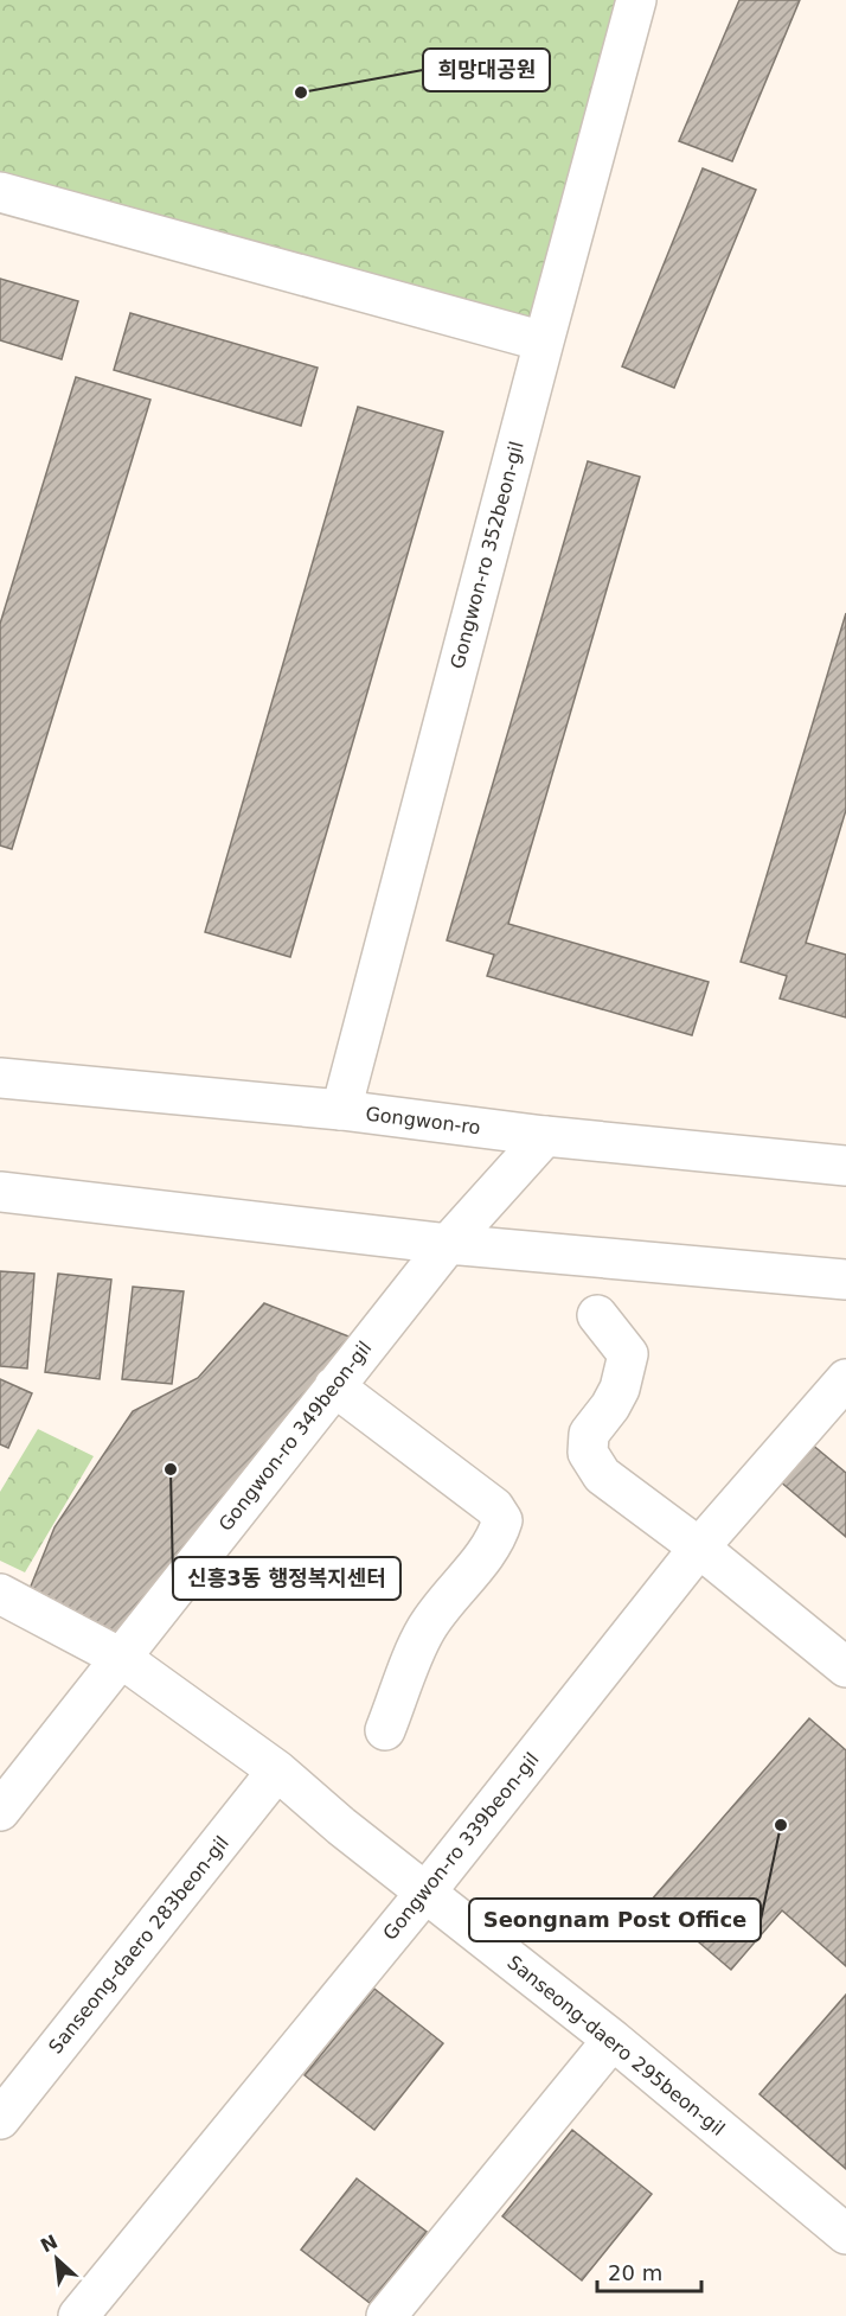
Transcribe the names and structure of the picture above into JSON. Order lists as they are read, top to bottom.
{
  "streets": {
    "street": [
      "Gongwon-ro 352beon-gil",
      "Gongwon-ro",
      "Gongwon-ro 349beon-gil",
      "Gongwon-ro 339beon-gil",
      "Sanseong-daero 283beon-gil",
      "Sanseong-daero 295beon-gil"
    ]
  },
  "crossings": [
    ["Gongwon-ro 352beon-gil", "Gongwon-ro"],
    ["Gongwon-ro", "Gongwon-ro 349beon-gil"],
    ["Gongwon-ro 349beon-gil", "Sanseong-daero 295beon-gil"],
    ["Gongwon-ro 339beon-gil", "Sanseong-daero 295beon-gil"],
    ["Sanseong-daero 283beon-gil", "Sanseong-daero 295beon-gil"]
  ],
  "places": ["희망대공원", "신흥3동 행정복지센터", "Seongnam Post Office"],
  "scale_bar": "20 m",
  "north": "top left"
}
